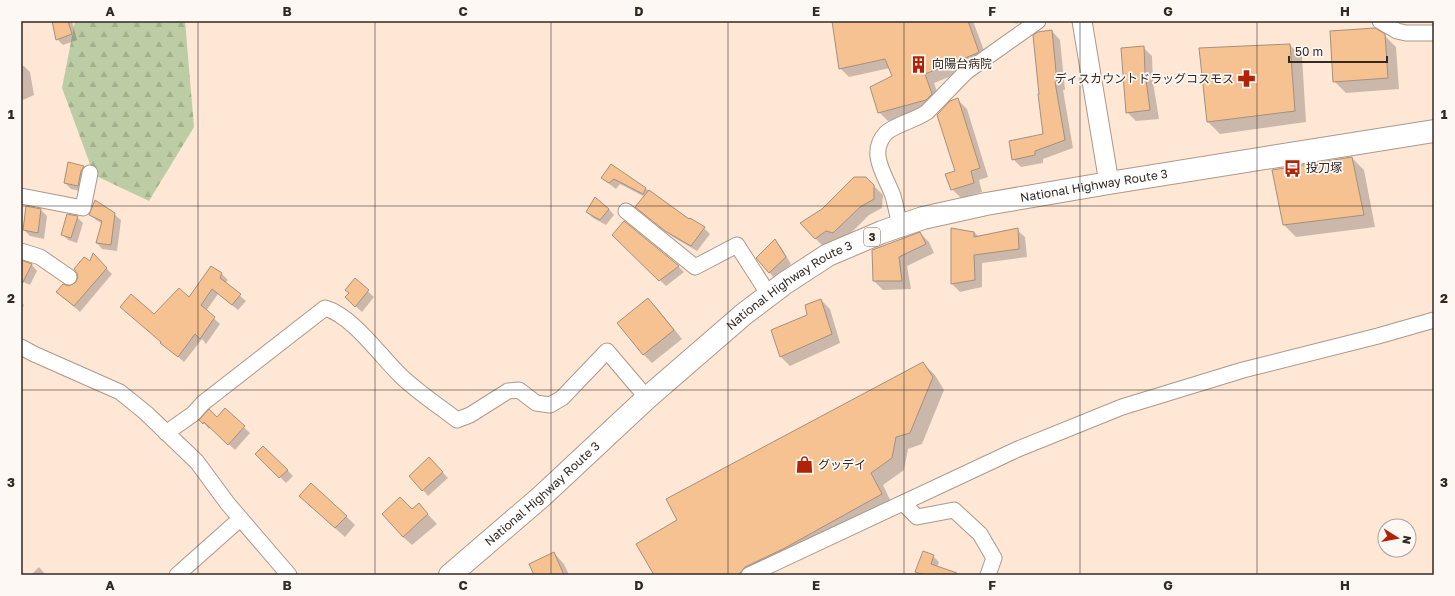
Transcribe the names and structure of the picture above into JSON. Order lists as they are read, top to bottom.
{
  "streets": {
    "highway": ["National Highway Route 3", "3"]
  },
  "places": {
    "building": ["向陽台病院"],
    "pharmacy": ["ディスカウントドラッグコスモス"],
    "bus stop": ["投刀塚"],
    "shop": ["グッデイ"]
  },
  "scale_bar": "50 m",
  "north": "right",
  "grid": {
    "columns": [
      "A",
      "B",
      "C",
      "D",
      "E",
      "F",
      "G",
      "H"
    ],
    "rows": ["1", "2", "3"]
  }
}
